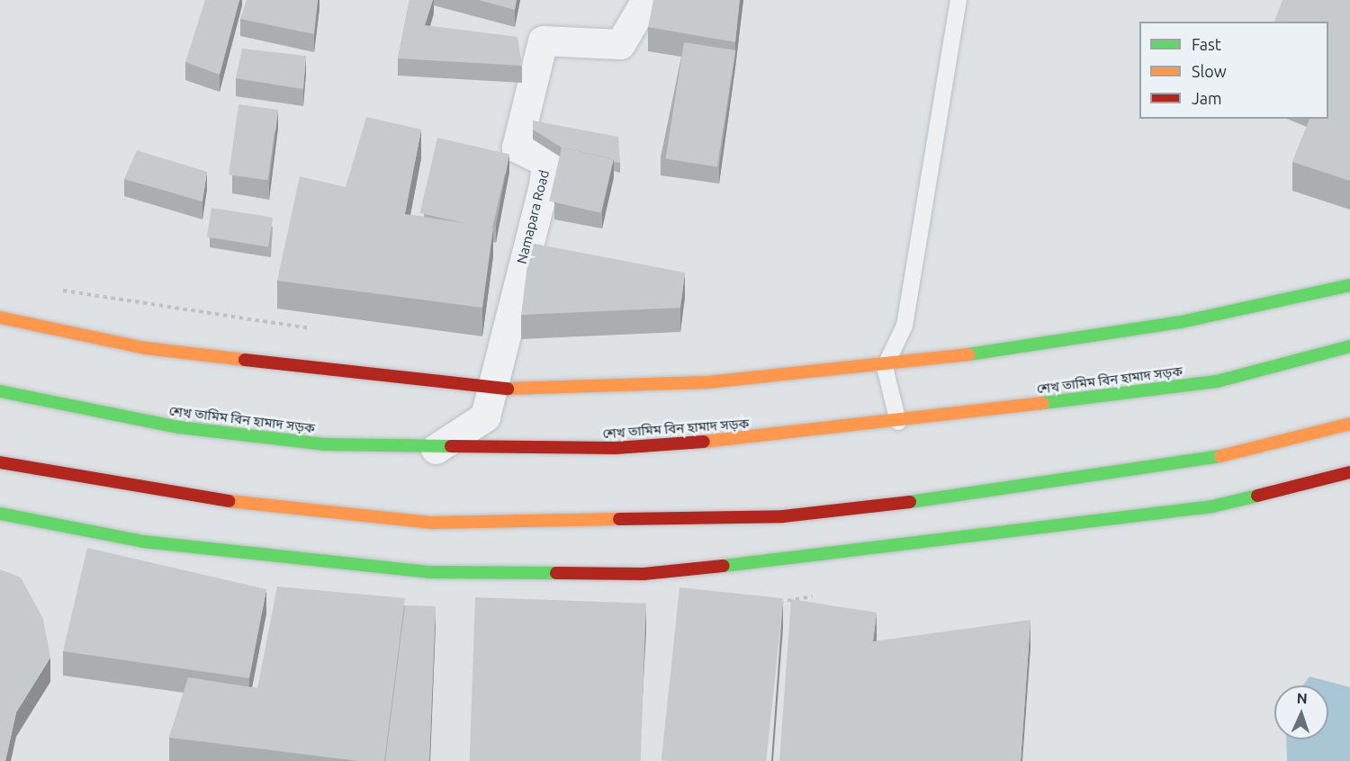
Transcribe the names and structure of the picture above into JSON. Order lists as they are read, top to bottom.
{
  "streets": {
    "main road": ["শেখ তামিম বিন হামাদ সড়ক"],
    "street": ["Namapara Road"]
  },
  "crossings": [
    ["Namapara Road", "শেখ তামিম বিন হামাদ সড়ক"]
  ],
  "legend": ["Fast", "Slow", "Jam"],
  "north": "top"
}
